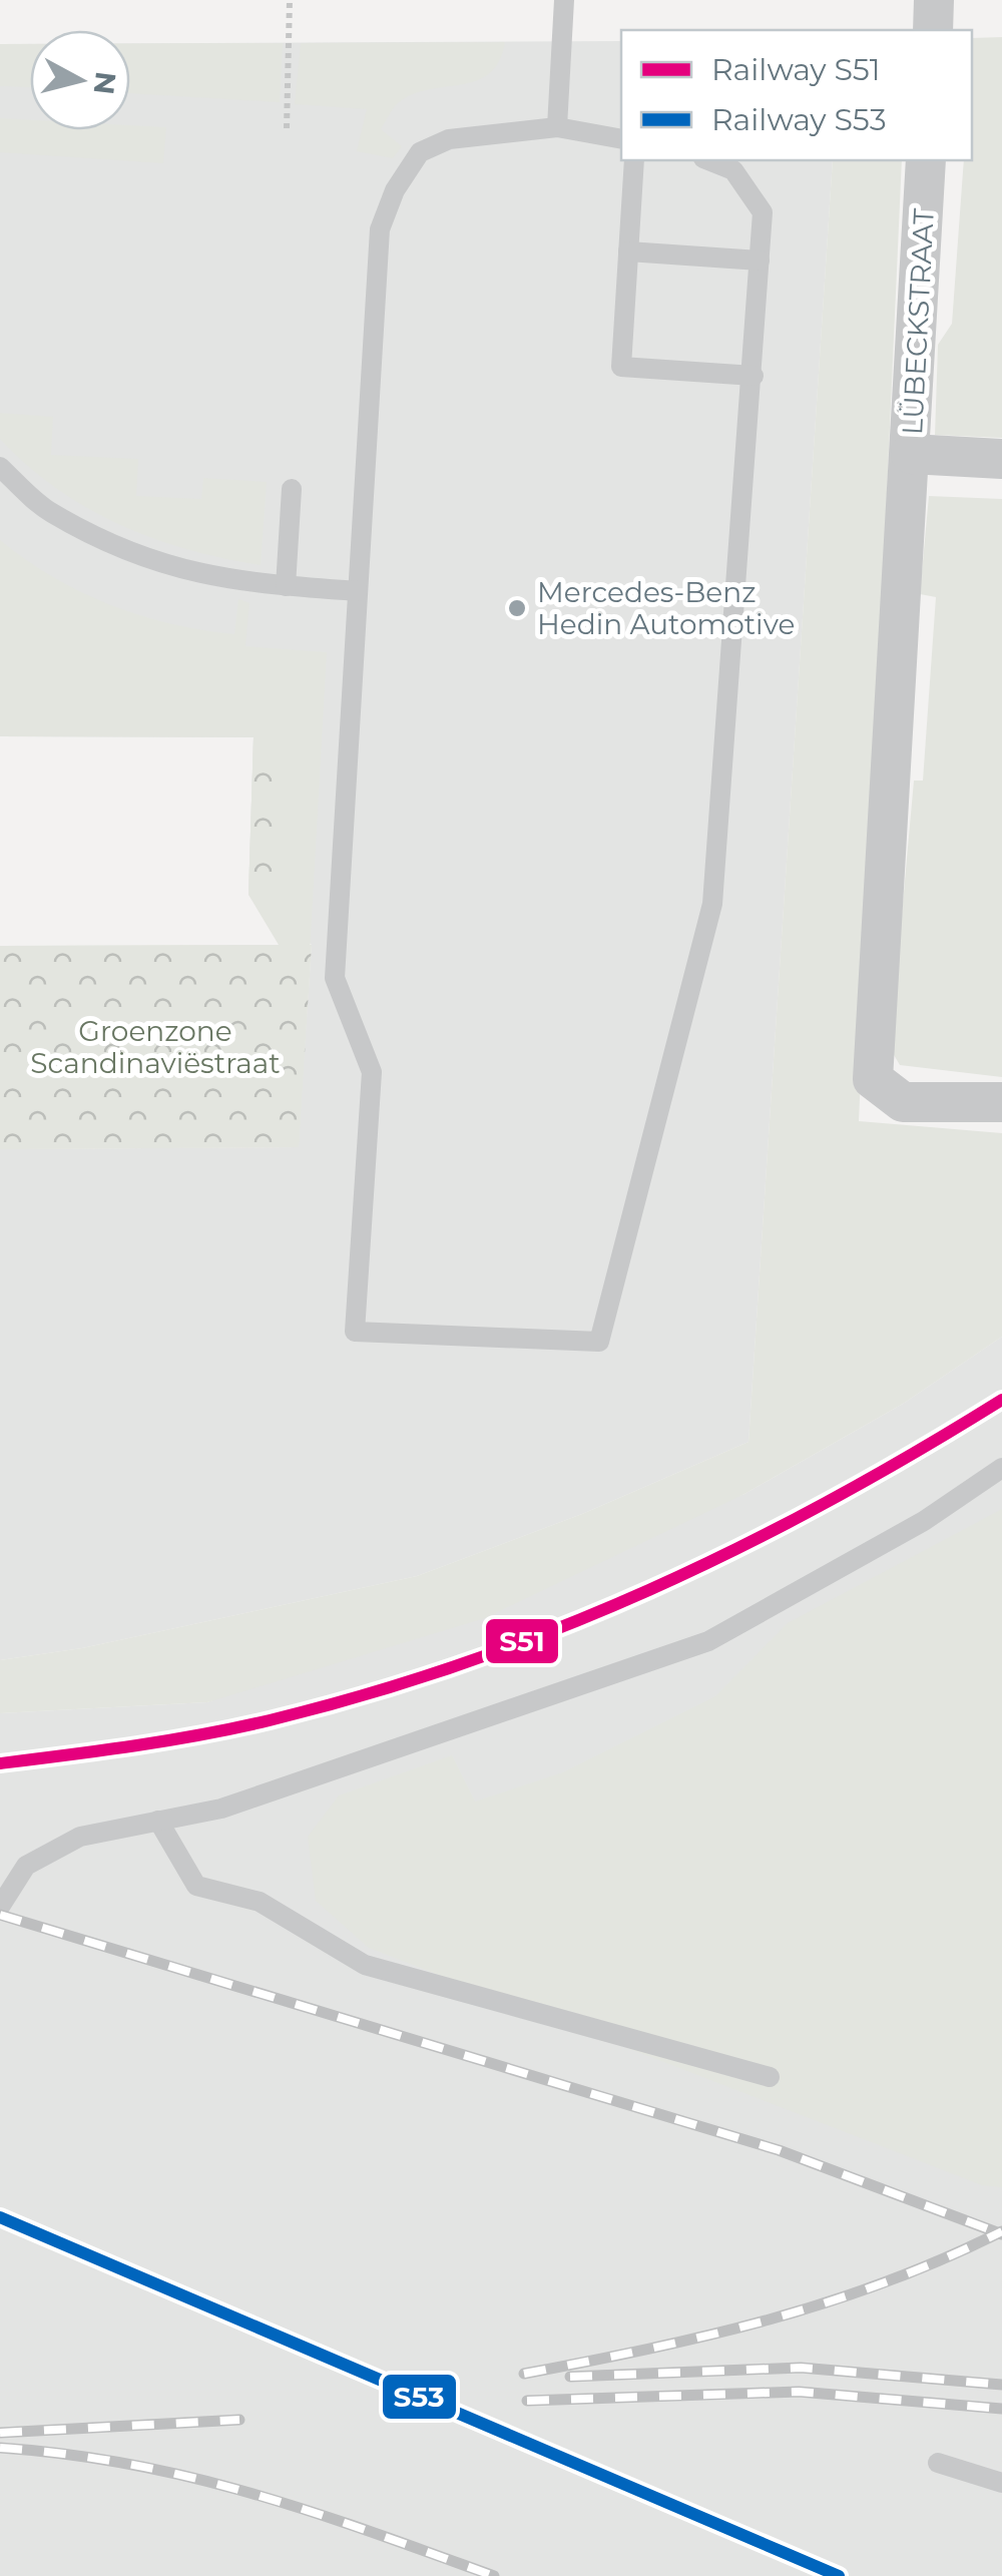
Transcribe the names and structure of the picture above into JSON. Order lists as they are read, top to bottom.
{
  "streets": {
    "street": ["LÜBECKSTRAAT"]
  },
  "parks": ["Groenzone Scandinaviëstraat"],
  "places": ["Mercedes-Benz Hedin Automotive"],
  "lines": ["rail line S51", "rail line S53"],
  "legend": ["Railway S51", "Railway S53"],
  "north": "right"
}
